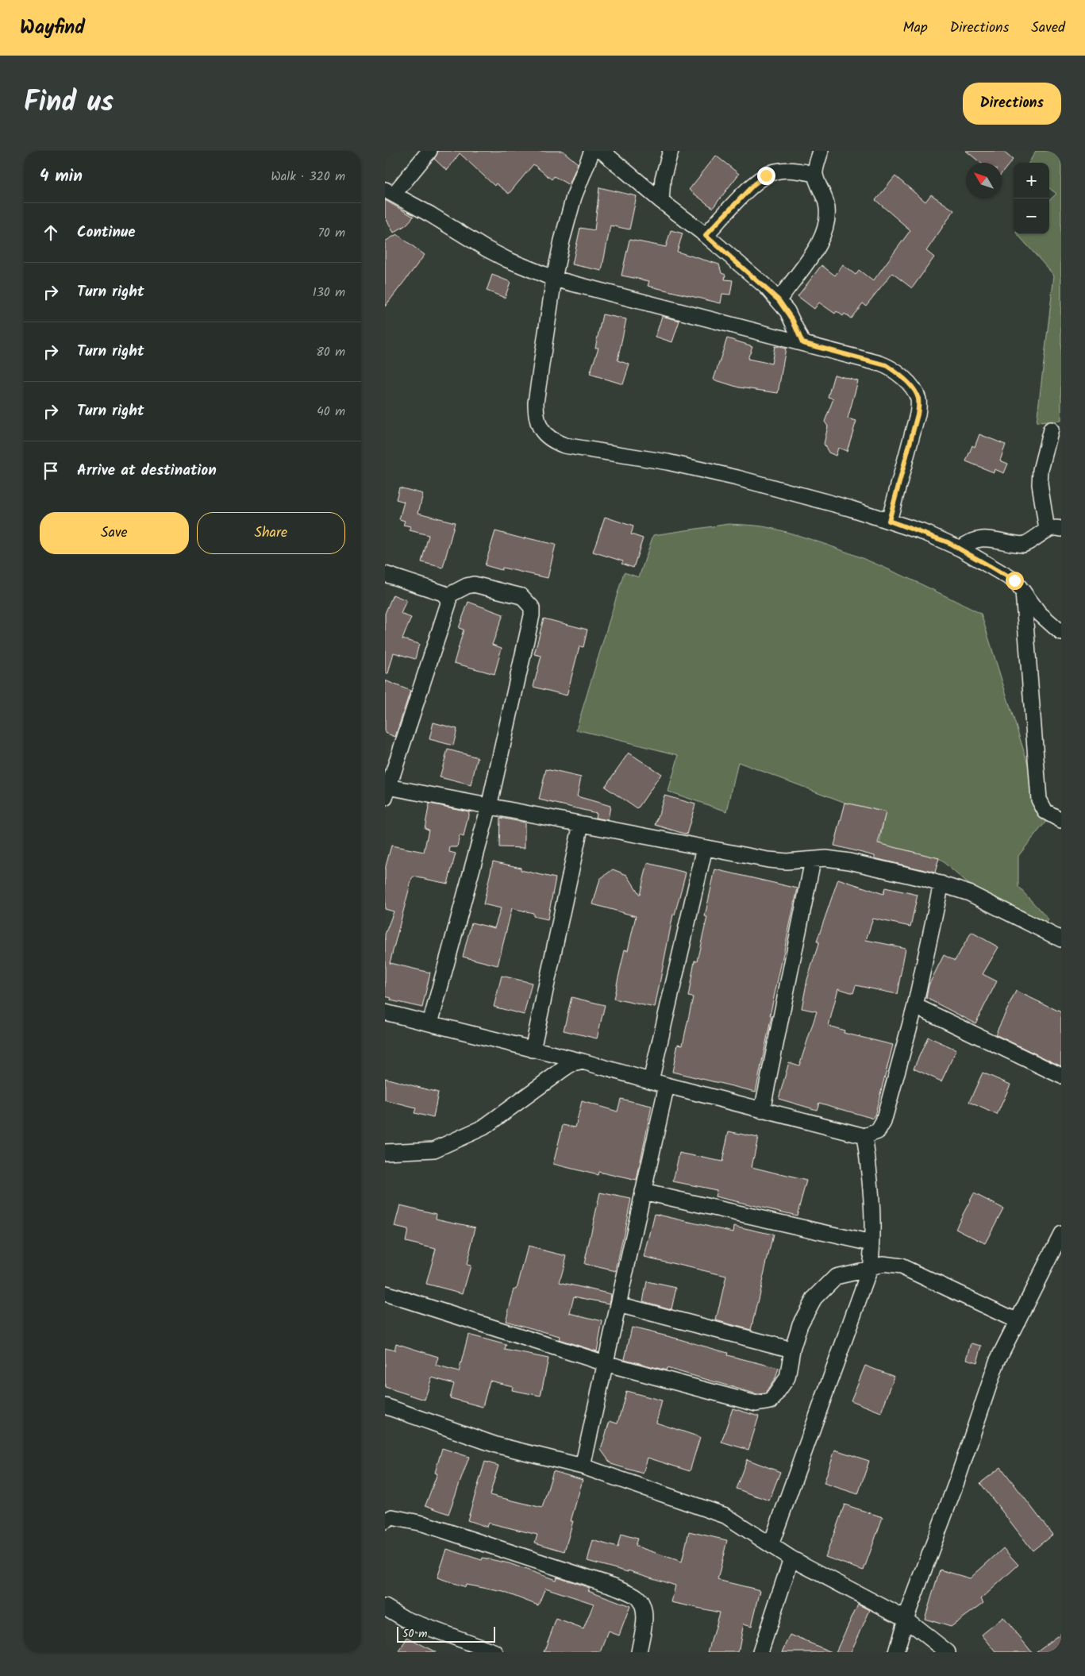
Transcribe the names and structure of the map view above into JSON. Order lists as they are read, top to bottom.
{
  "scale_bar": "50 m",
  "north": "top left",
  "page": {
    "header": "Wayfind",
    "nav": ["Map", "Directions", "Saved"],
    "title": "Find us",
    "buttons": [
      "Directions",
      ["Save", "Share"]
    ],
    "heading": ["4 min", "Walk · 320 m"],
    "map_buttons": ["+", "−"],
    "list": [
      ["Continue", "70 m"],
      ["Turn right", "130 m"],
      ["Turn right", "80 m"],
      ["Turn right", "40 m"],
      "Arrive at destination"
    ],
    "scale": "50 m"
  }
}
